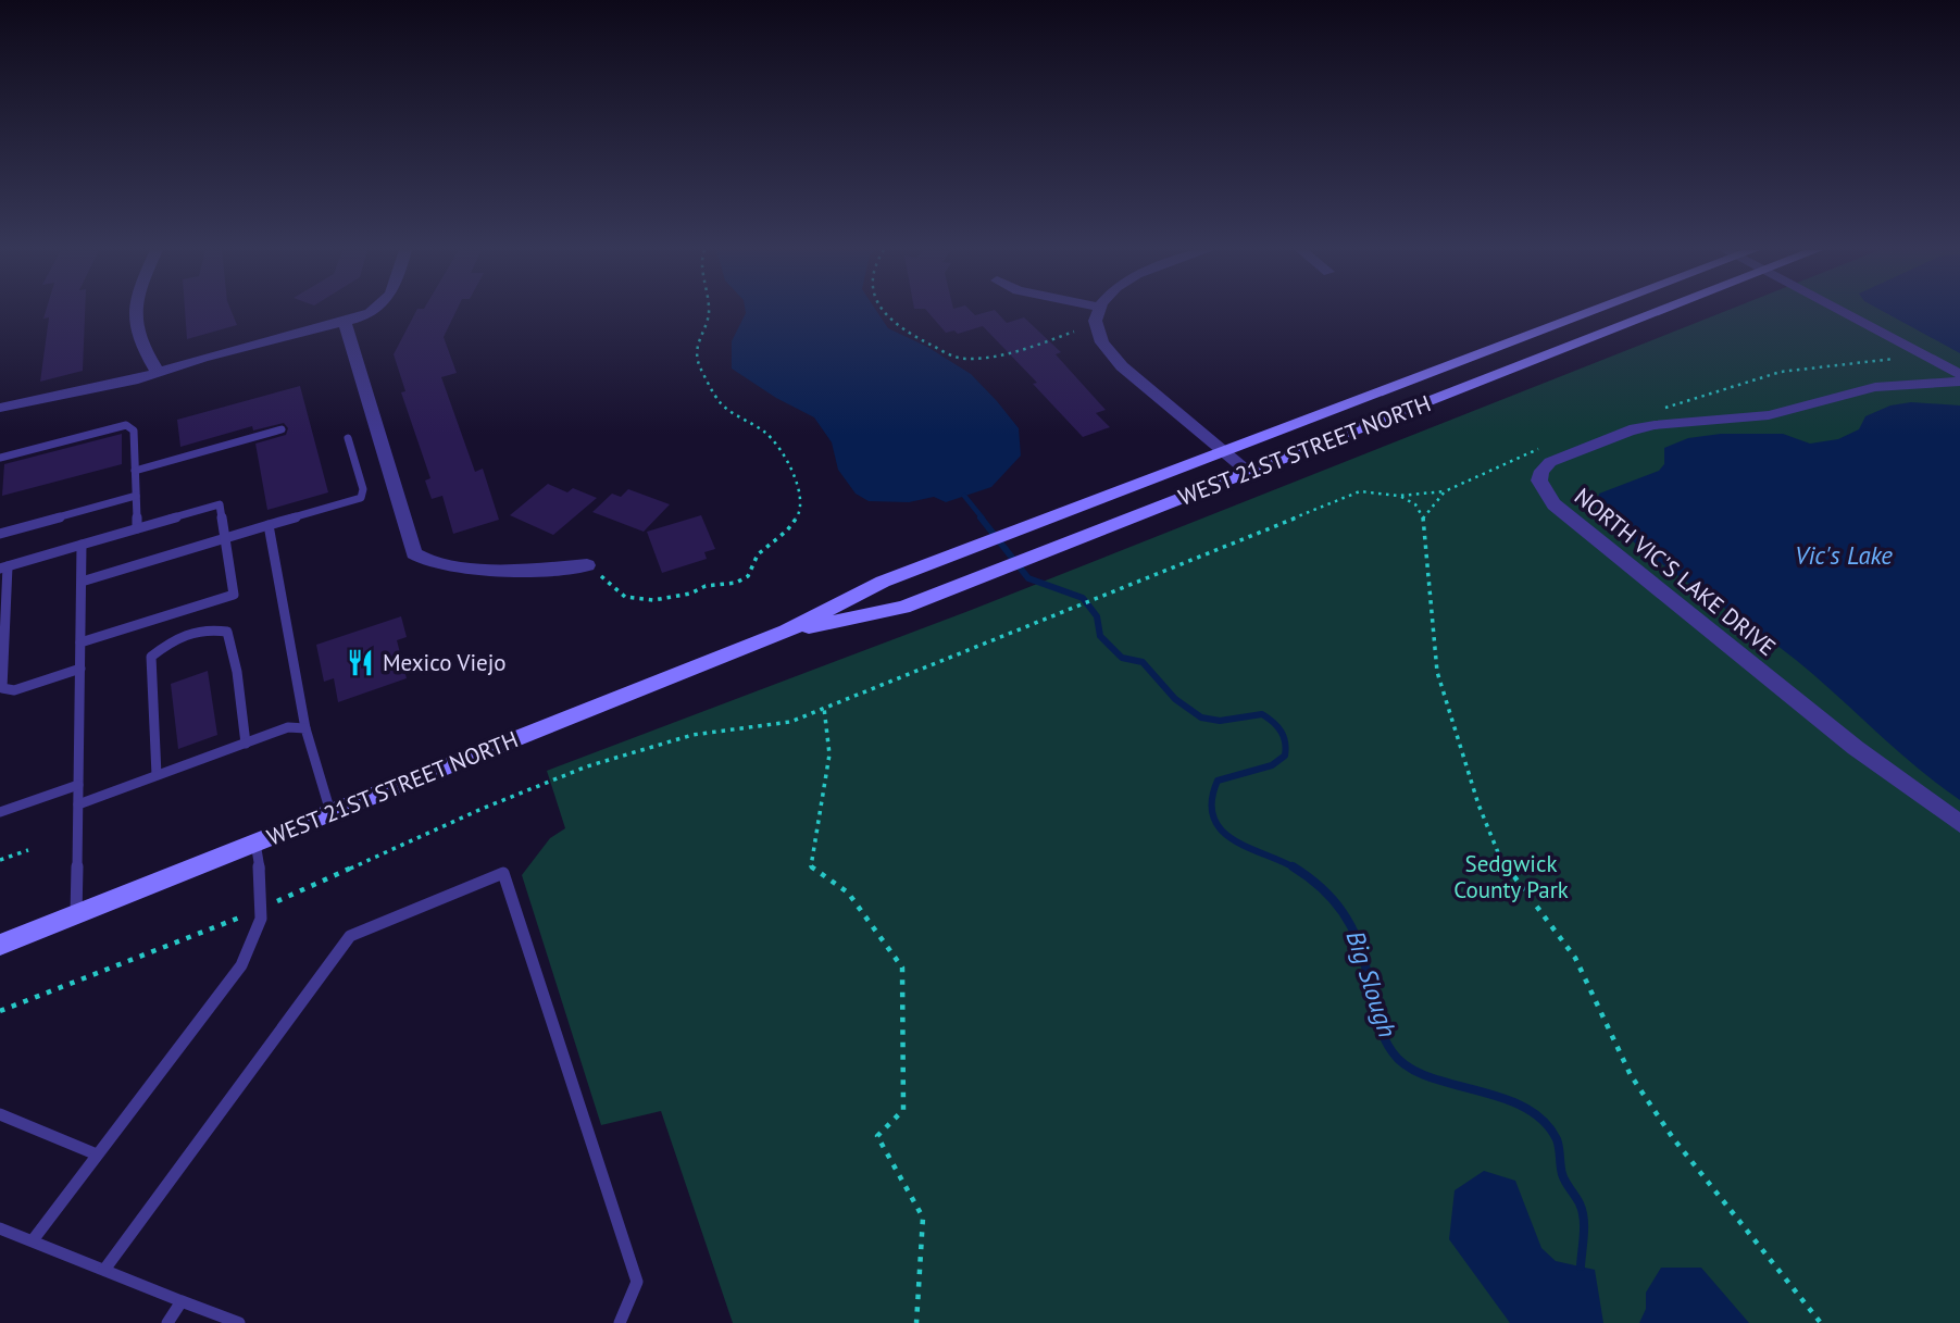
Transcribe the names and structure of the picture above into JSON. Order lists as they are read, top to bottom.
{
  "streets": {
    "main road": ["WEST 21ST STREET NORTH"],
    "street": ["NORTH VIC'S LAKE DRIVE"]
  },
  "water": ["Vic's Lake", "Big Slough"],
  "parks": ["Sedgwick County Park"],
  "places": {
    "restaurant": ["Mexico Viejo"]
  }
}
